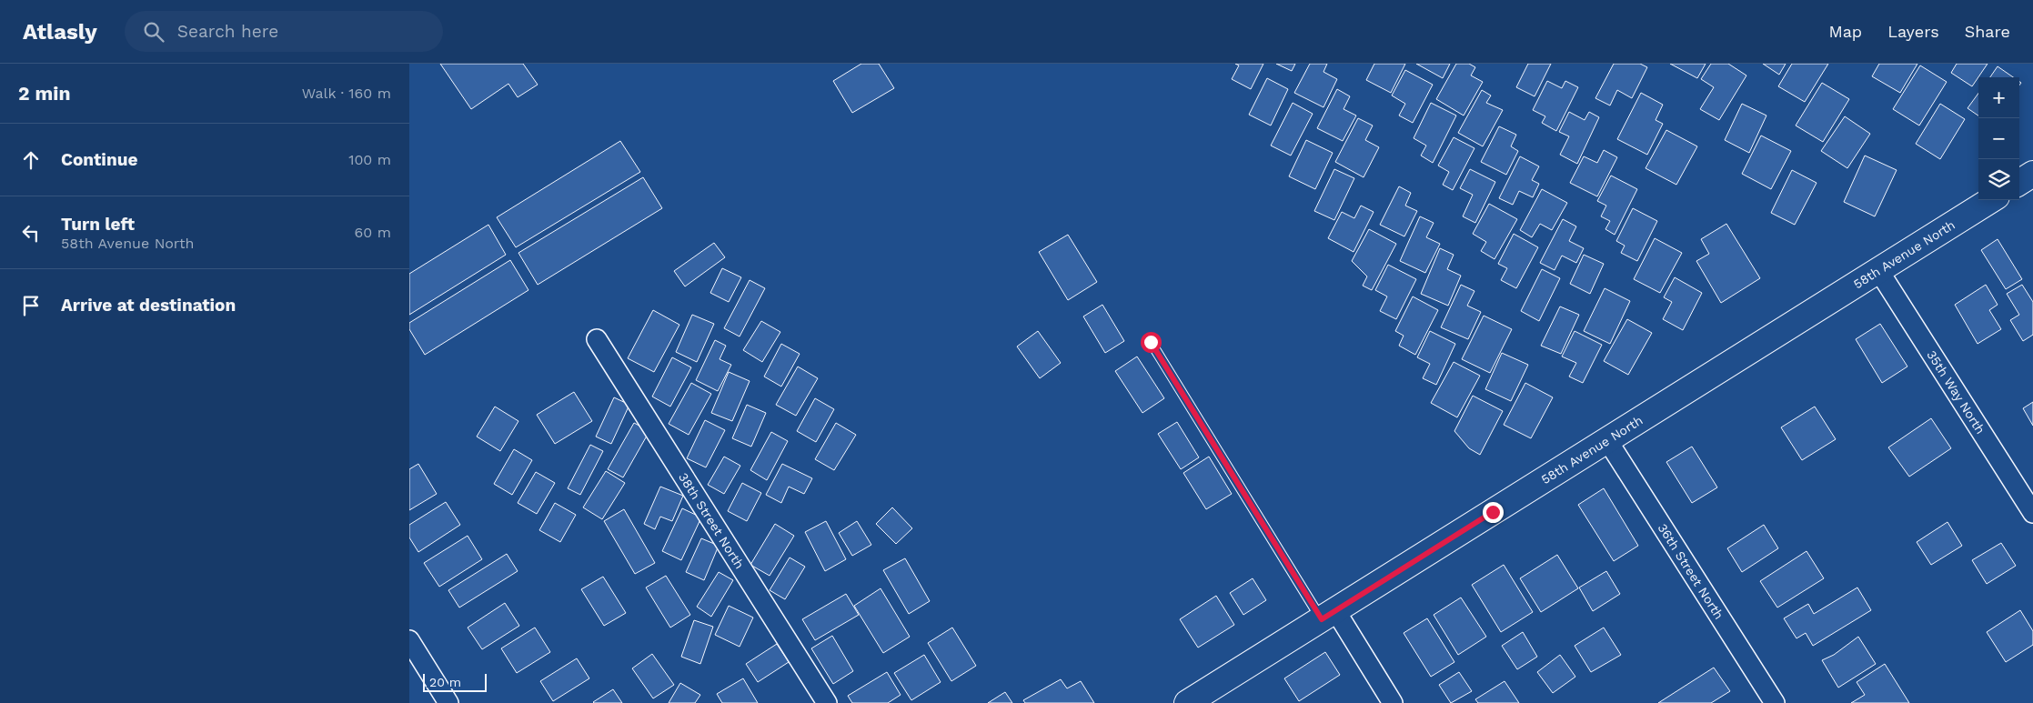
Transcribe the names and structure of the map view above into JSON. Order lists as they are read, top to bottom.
{
  "streets": {
    "street": [
      "58th Avenue North",
      "35th Way North",
      "38th Street North",
      "36th Street North"
    ]
  },
  "crossings": [
    ["58th Avenue North", "35th Way North"],
    ["58th Avenue North", "36th Street North"]
  ],
  "scale_bar": "20 m",
  "page": {
    "header": "Atlasly",
    "search": "Search here",
    "nav": ["Map", "Layers", "Share"],
    "heading": ["2 min", "Walk · 160 m"],
    "map_buttons": ["+", "−"],
    "list": [
      ["Continue", "100 m"],
      ["Turn left", "58th Avenue North", "60 m"],
      "Arrive at destination"
    ],
    "scale": "20 m"
  }
}
